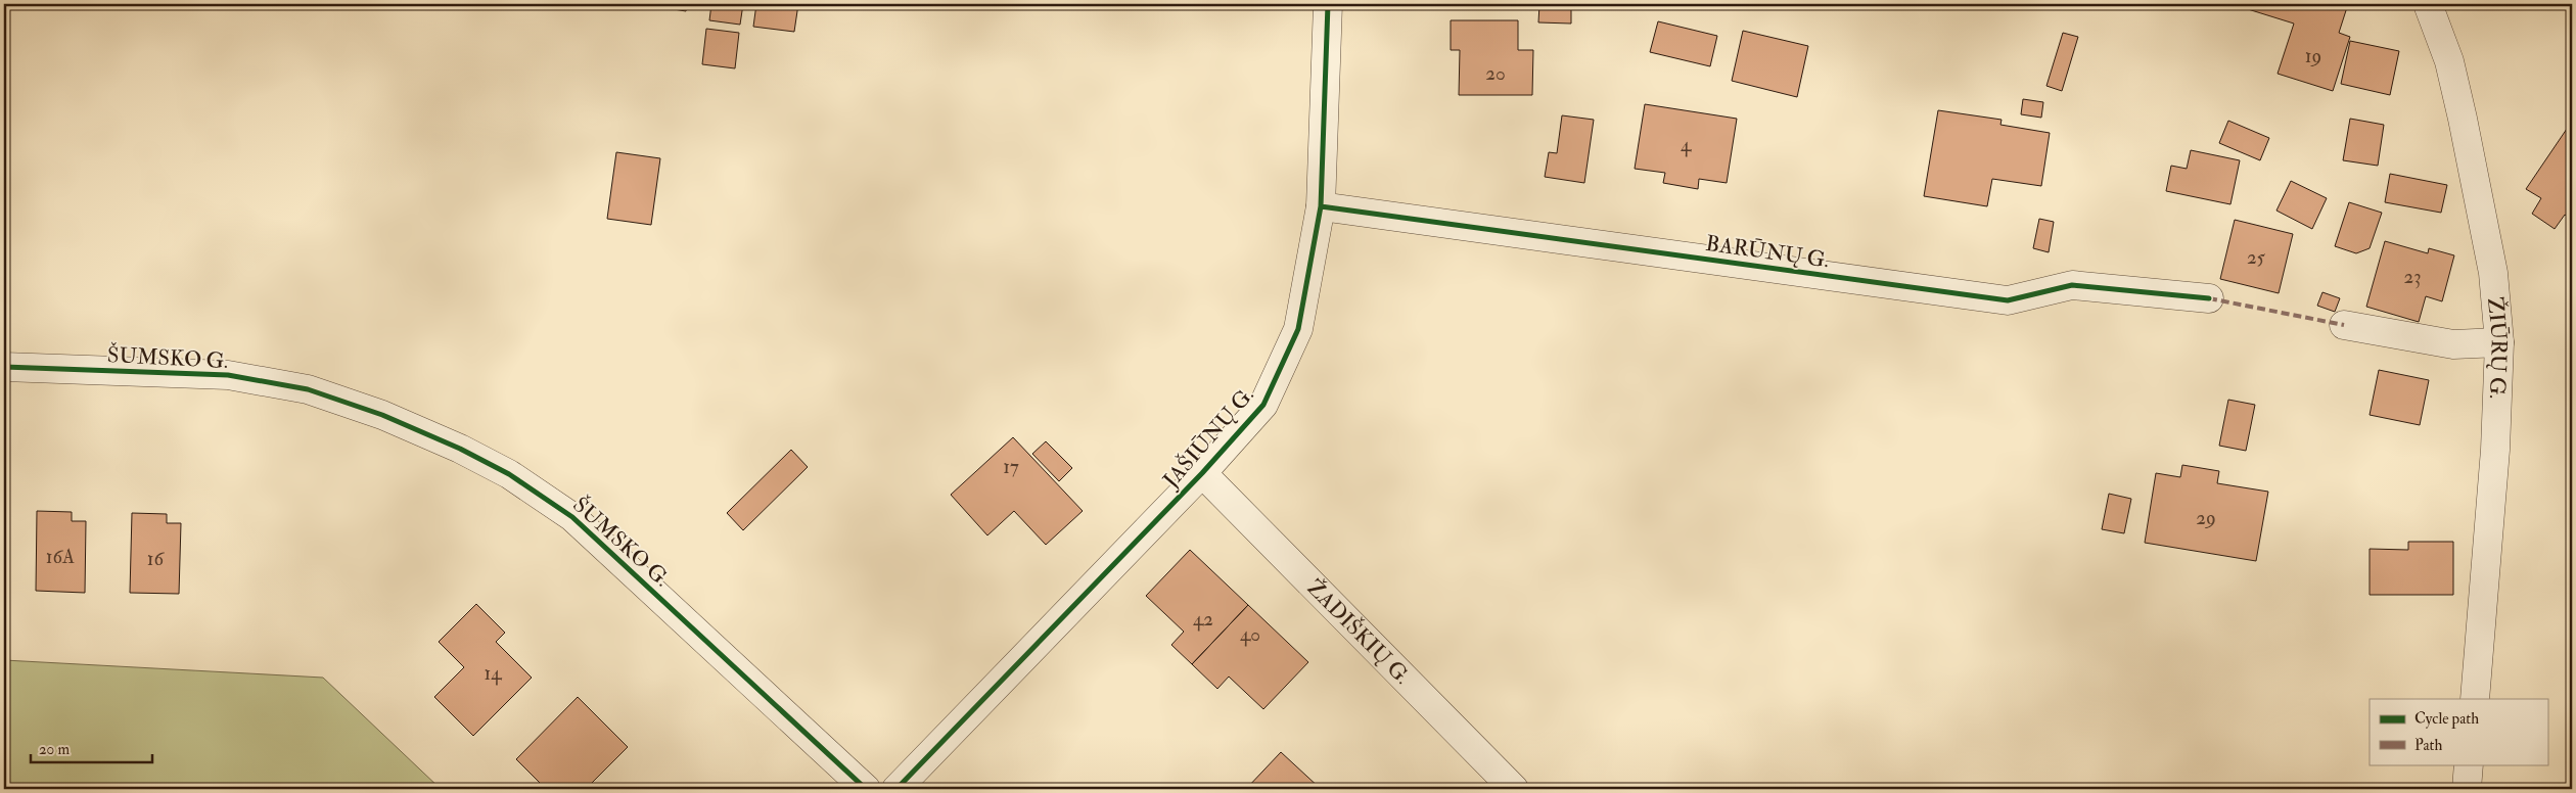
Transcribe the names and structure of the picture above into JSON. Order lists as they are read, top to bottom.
{
  "streets": {
    "street": [
      "BARŪNŲ G.",
      "ŽIŪRŲ G.",
      "ŠUMSKO G.",
      "JAŠIŪNŲ G.",
      "ŽADIŠKIŲ G."
    ]
  },
  "crossings": [
    ["BARŪNŲ G.", "JAŠIŪNŲ G."],
    ["JAŠIŪNŲ G.", "ŽADIŠKIŲ G."]
  ],
  "house_numbers": [
    "19",
    "20",
    "4",
    "25",
    "23",
    "17",
    "29",
    "16A",
    "16",
    "42",
    "40",
    "14"
  ],
  "legend": ["Cycle path", "Path"],
  "scale_bar": "20 m"
}
